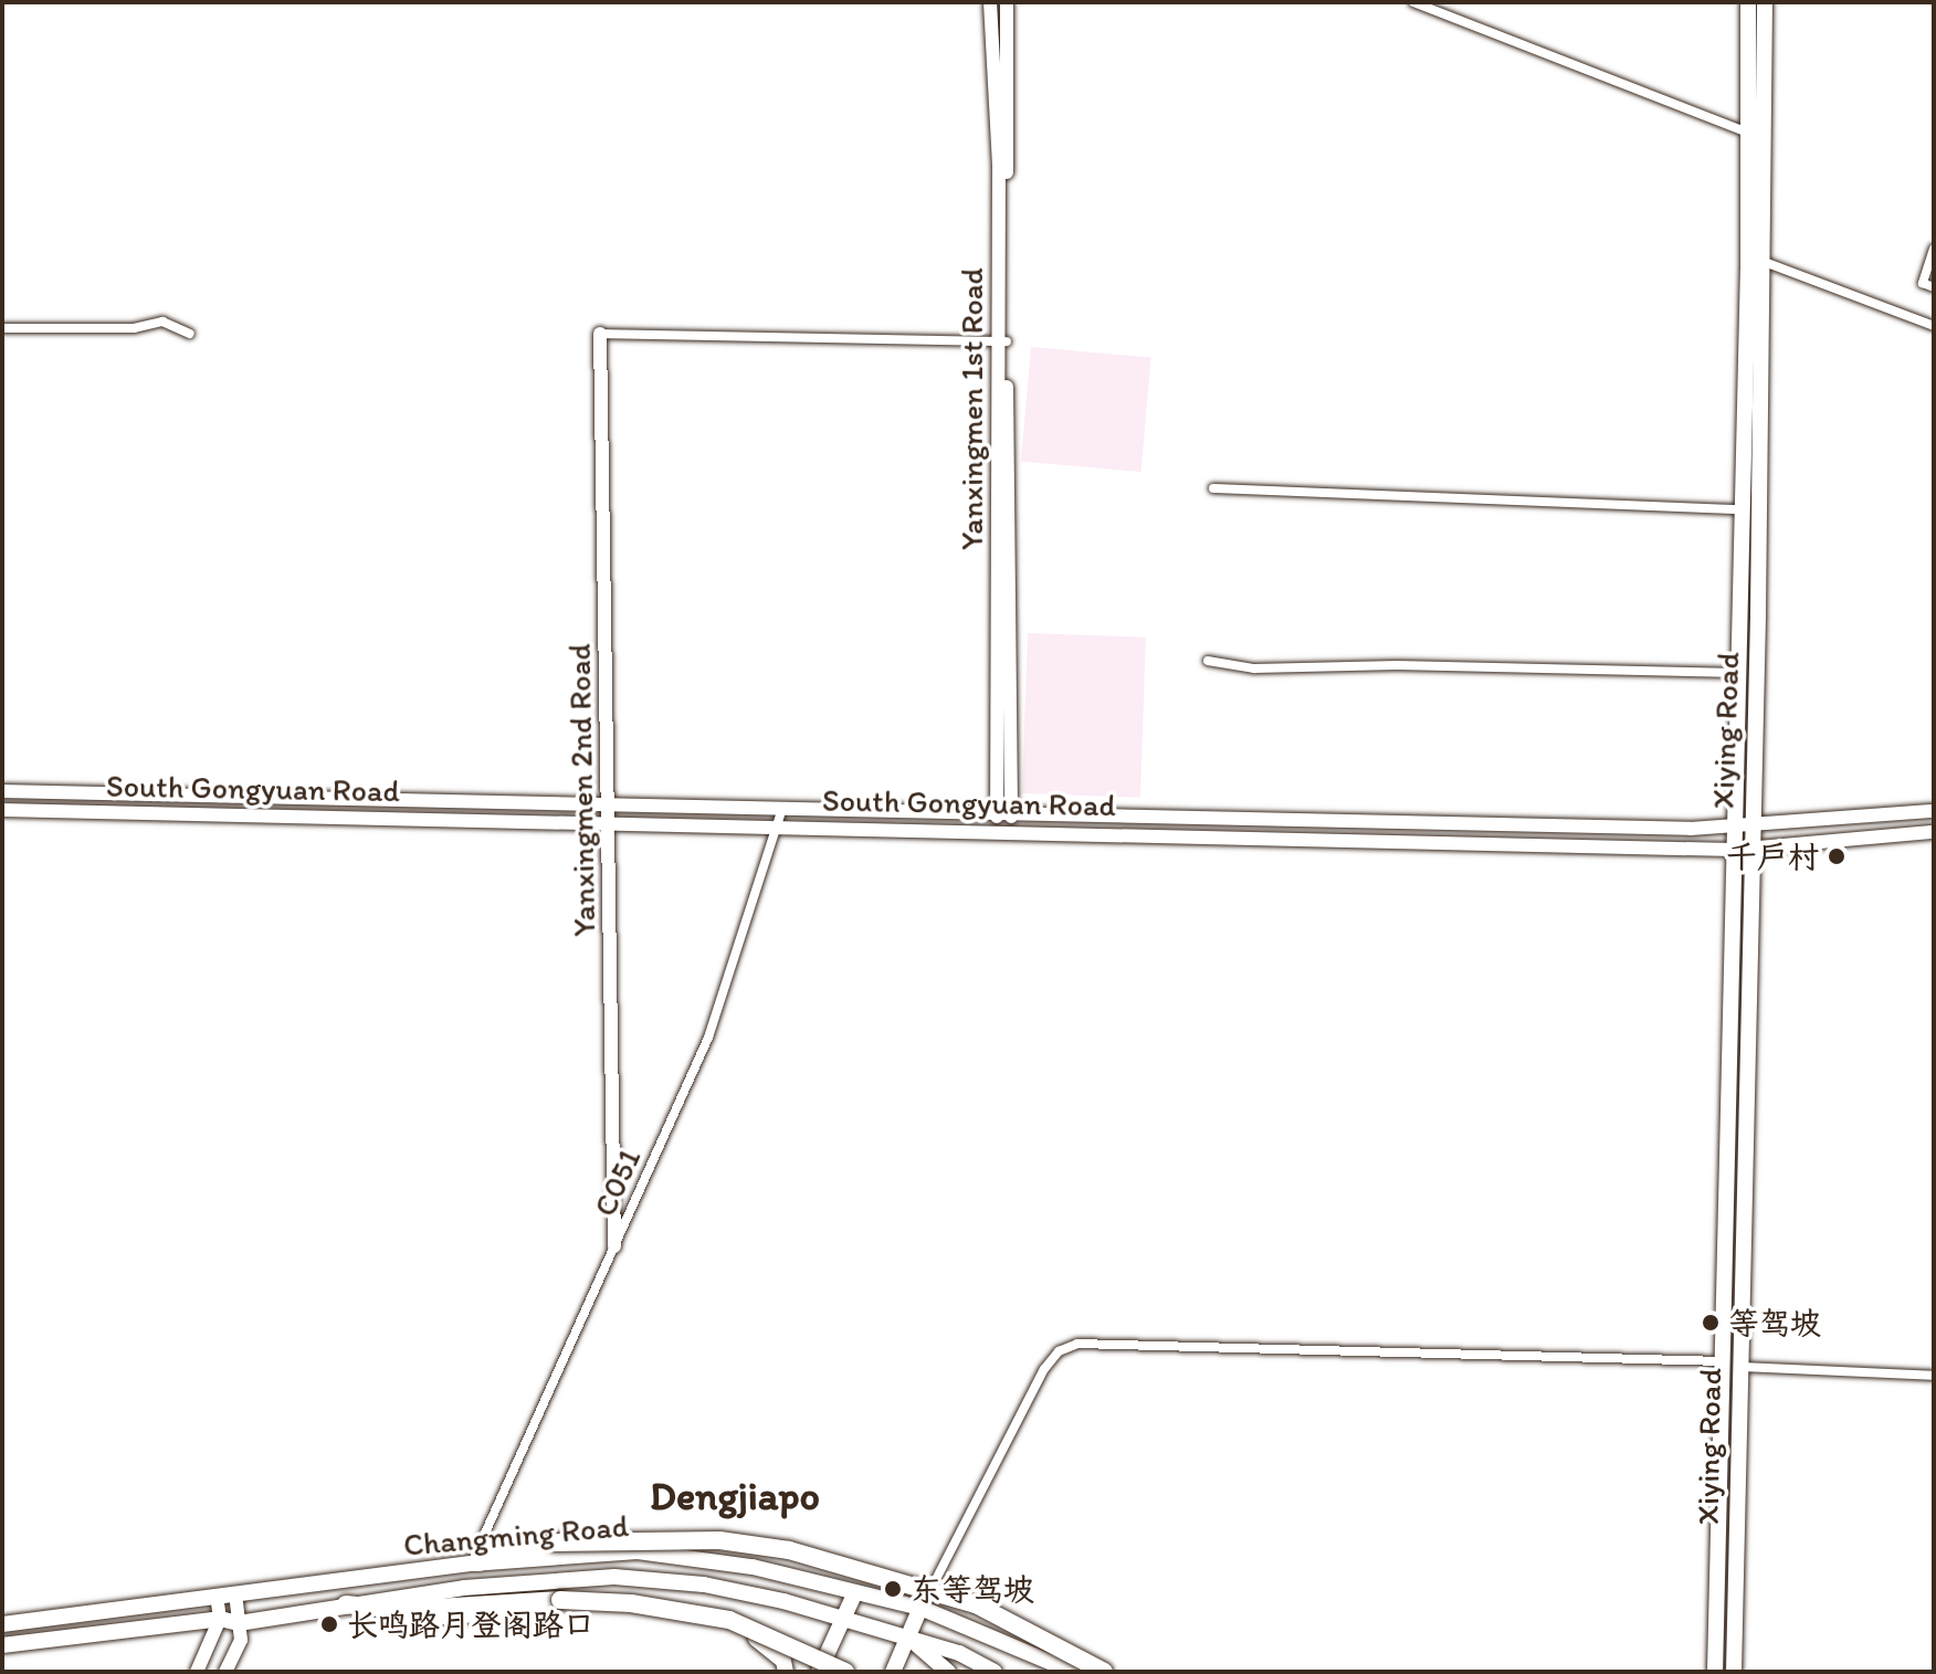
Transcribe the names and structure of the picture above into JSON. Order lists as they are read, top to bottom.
{
  "streets": {
    "main road": [
      "Yanxingmen 1st Road",
      "Xiying Road",
      "South Gongyuan Road",
      "Yanxingmen 2nd Road",
      "Changming Road"
    ],
    "street": ["C051"]
  },
  "crossings": [
    ["Yanxingmen 1st Road", "South Gongyuan Road"],
    ["Xiying Road", "South Gongyuan Road"],
    ["South Gongyuan Road", "Yanxingmen 2nd Road"],
    ["South Gongyuan Road", "C051"],
    ["Yanxingmen 2nd Road", "C051"],
    ["C051", "Changming Road"]
  ],
  "districts": ["Dengjiapo"],
  "places": [
    "千户村",
    "等驾坡",
    "东等驾坡",
    "长鸣路月登阁路口"
  ]
}
